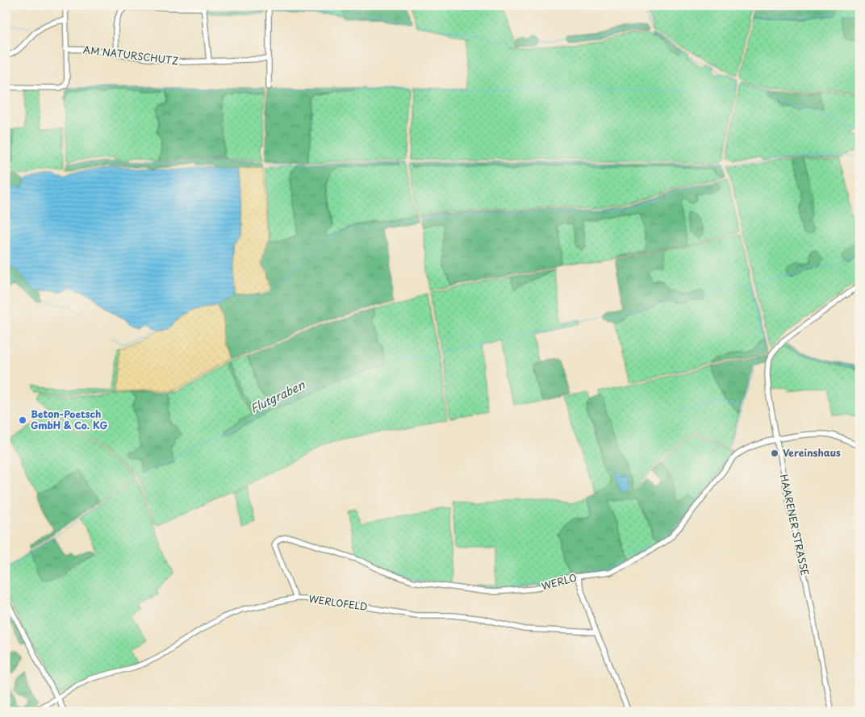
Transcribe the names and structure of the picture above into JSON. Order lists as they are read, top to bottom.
{
  "streets": {
    "street": [
      "AM NATURSCHUTZ",
      "HAARENER STRASSE",
      "WERLO",
      "WERLOFELD"
    ]
  },
  "crossings": [
    ["HAARENER STRASSE", "WERLO"],
    ["WERLO", "WERLOFELD"]
  ],
  "water": ["Flutgraben"],
  "places": ["Beton-Poetsch GmbH & Co. KG", "Vereinshaus"]
}
